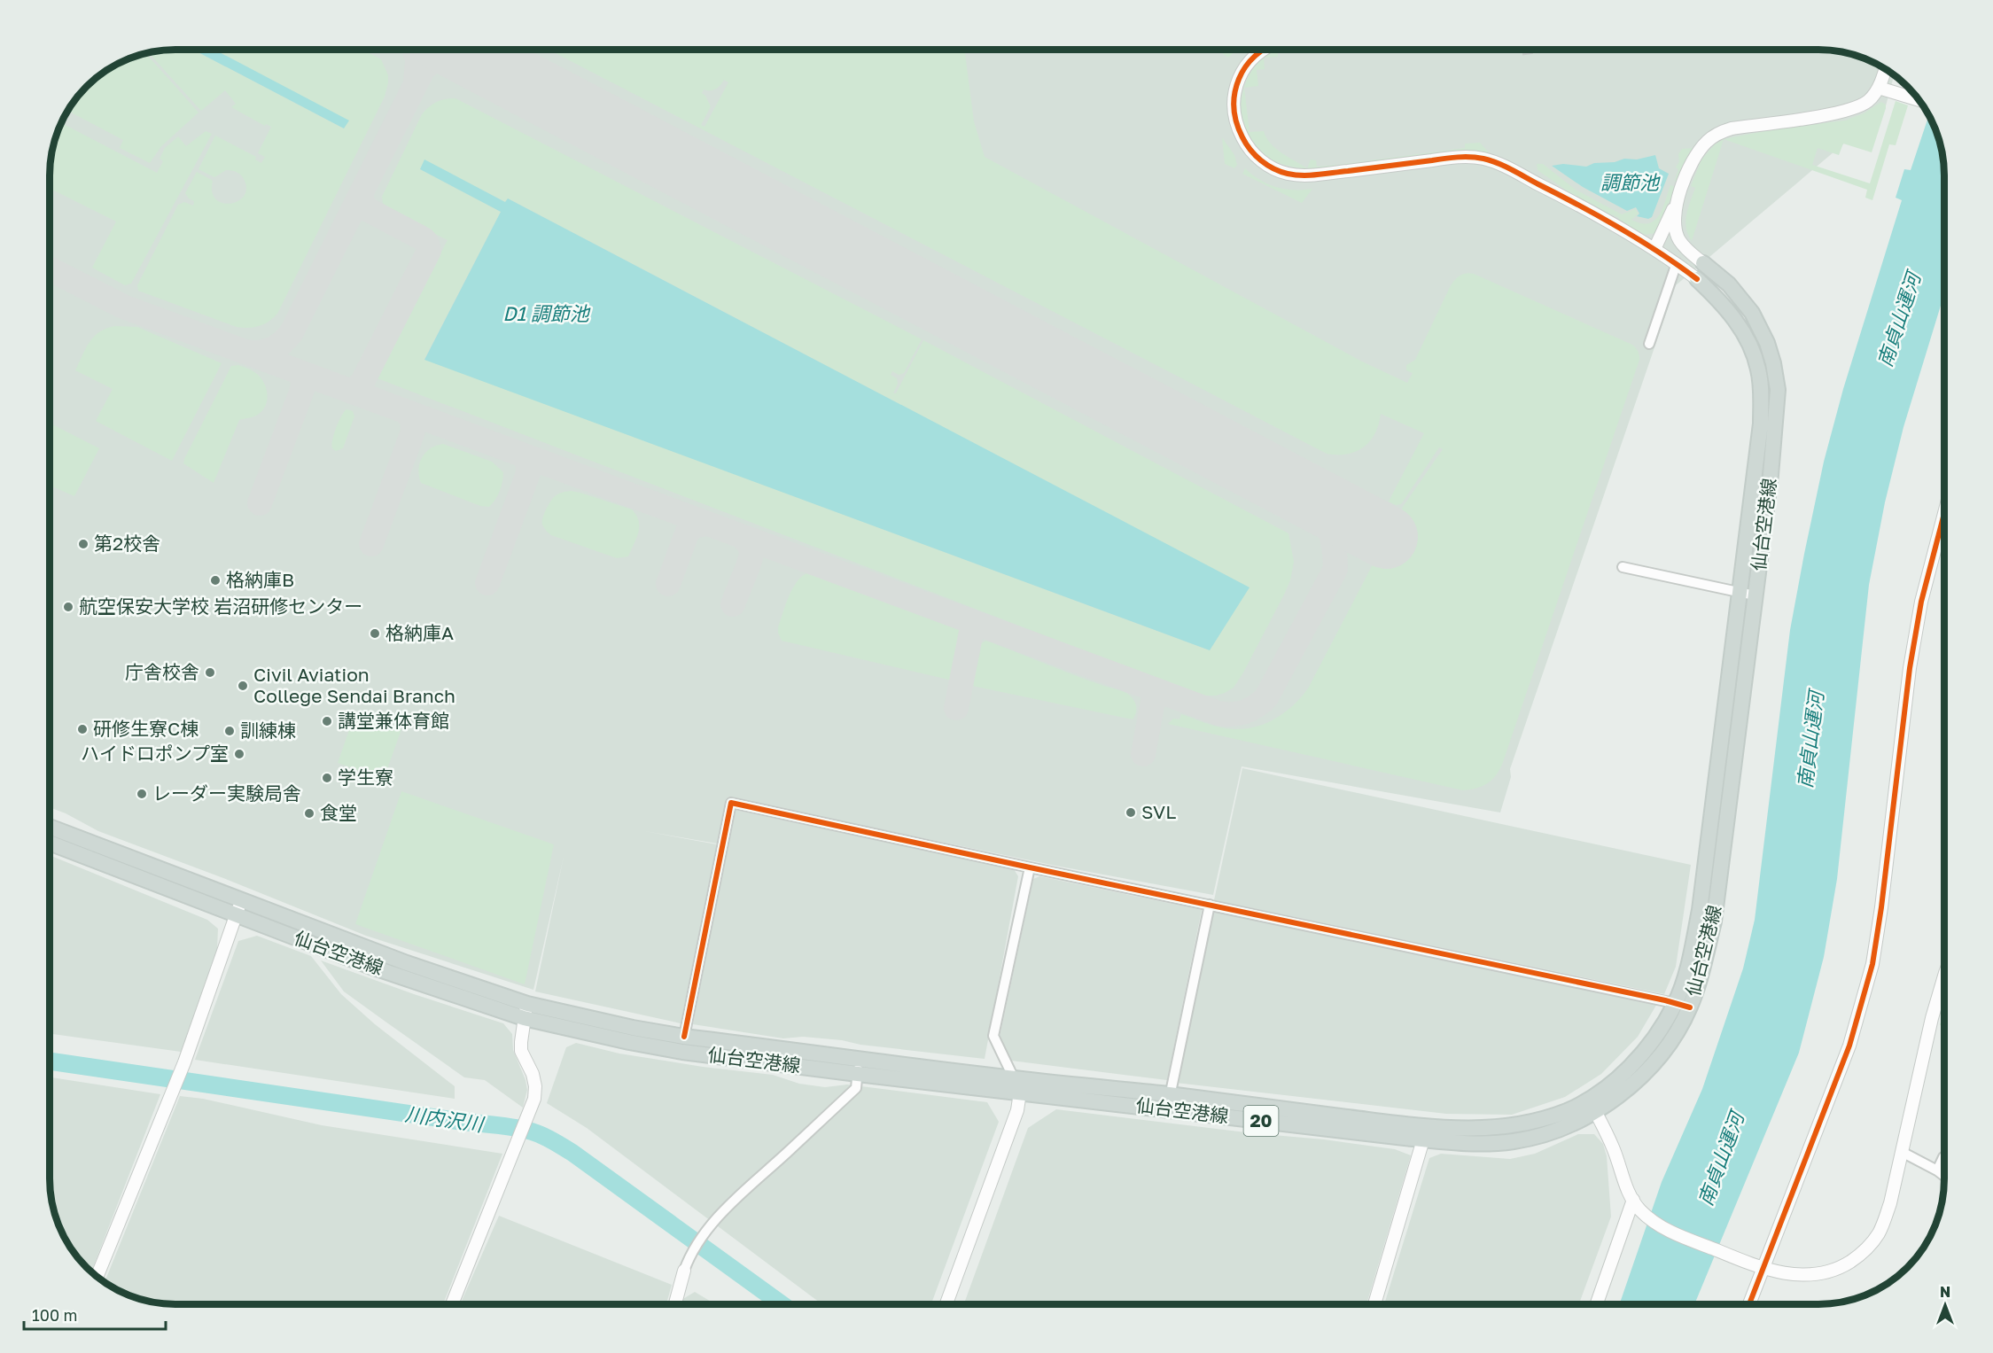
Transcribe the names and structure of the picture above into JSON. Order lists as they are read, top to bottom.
{
  "streets": {
    "main road": ["仙台空港線", "20"]
  },
  "water": [
    "調節池",
    "D1 調節池",
    "南貞山運河",
    "川内沢川"
  ],
  "places": [
    "第2校舎",
    "格納庫B",
    "航空保安大学校 岩沼研修センター",
    "格納庫A",
    "庁舎校舎",
    "Civil Aviation College Sendai Branch",
    "講堂兼体育館",
    "研修生寮C棟",
    "訓練棟",
    "ハイドロポンプ室",
    "学生寮",
    "レーダー実験局舎",
    "SVL",
    "食堂"
  ],
  "scale_bar": "100 m",
  "north": "top"
}
